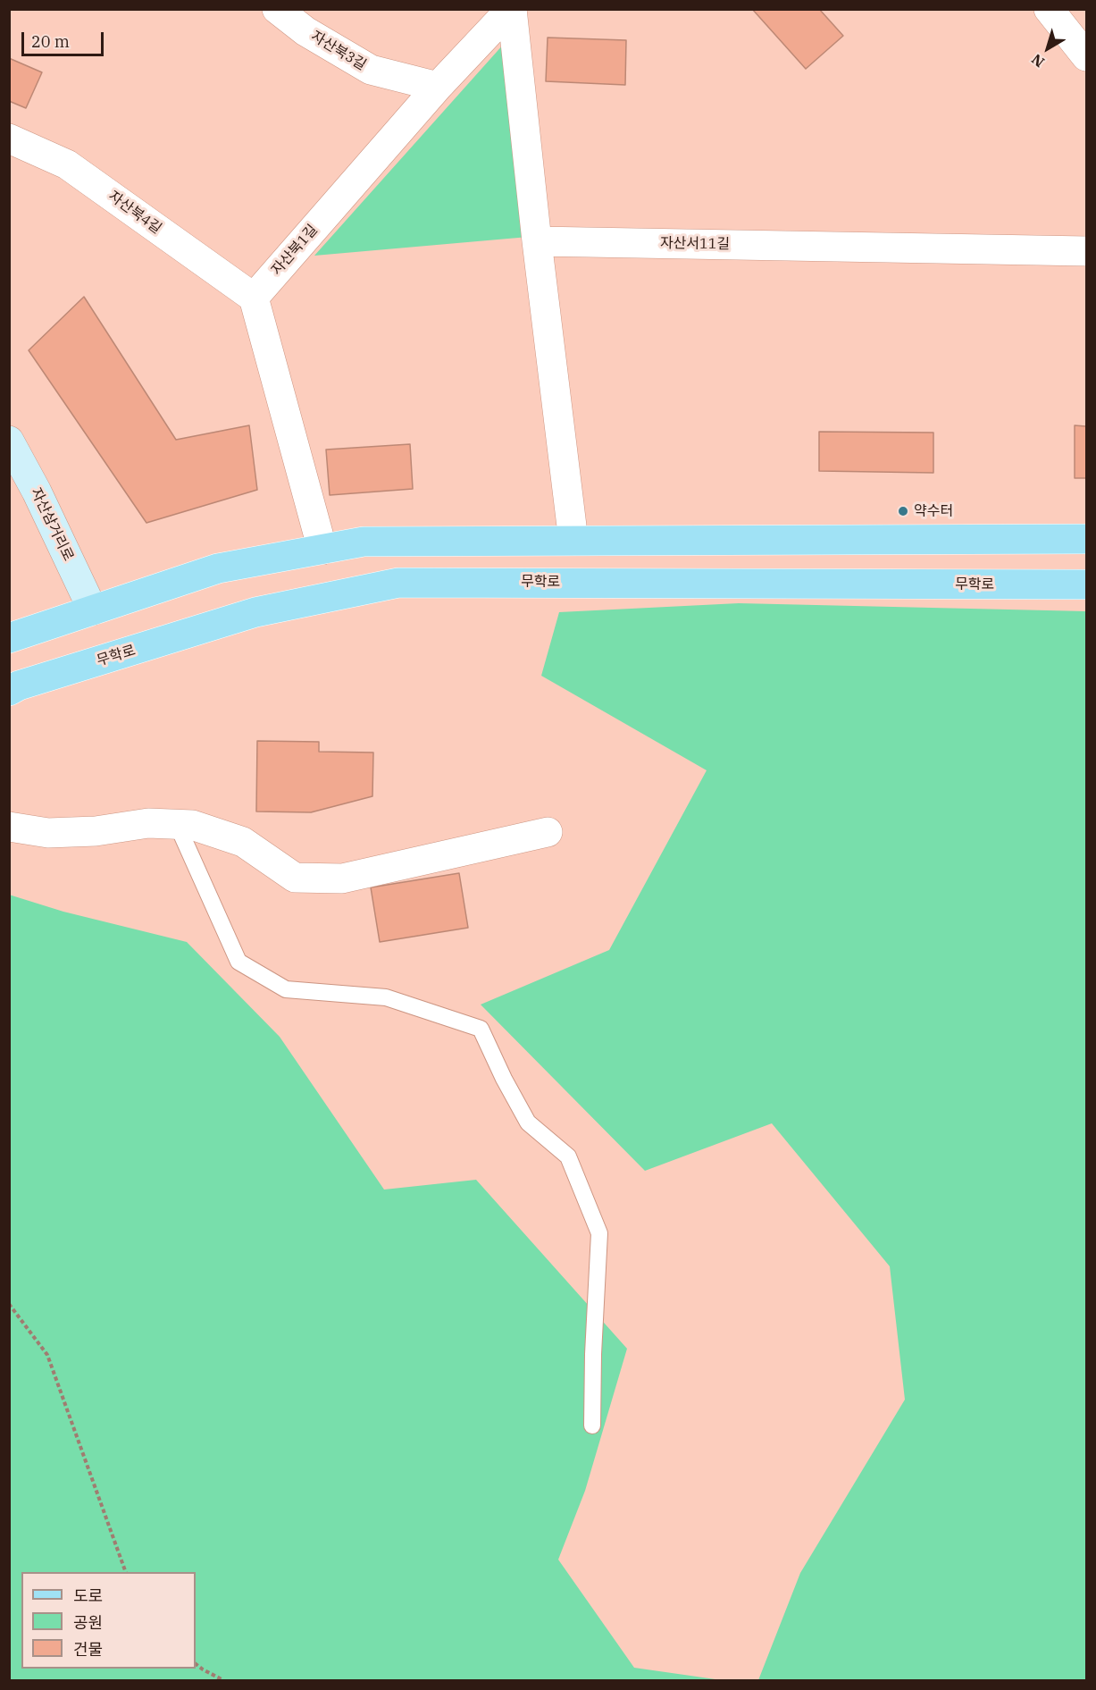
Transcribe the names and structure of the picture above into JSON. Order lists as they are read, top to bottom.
{
  "streets": {
    "main road": ["자산삼거리로", "무학로"],
    "street": [
      "자산북3길",
      "자산북4길",
      "자산서11길",
      "자산북1길"
    ]
  },
  "crossings": [
    ["자산북3길", "자산북1길"],
    ["자산북4길", "자산북1길"]
  ],
  "places": ["약수터"],
  "legend": ["도로", "공원", "건물"],
  "scale_bar": "20 m",
  "north": "bottom left"
}
